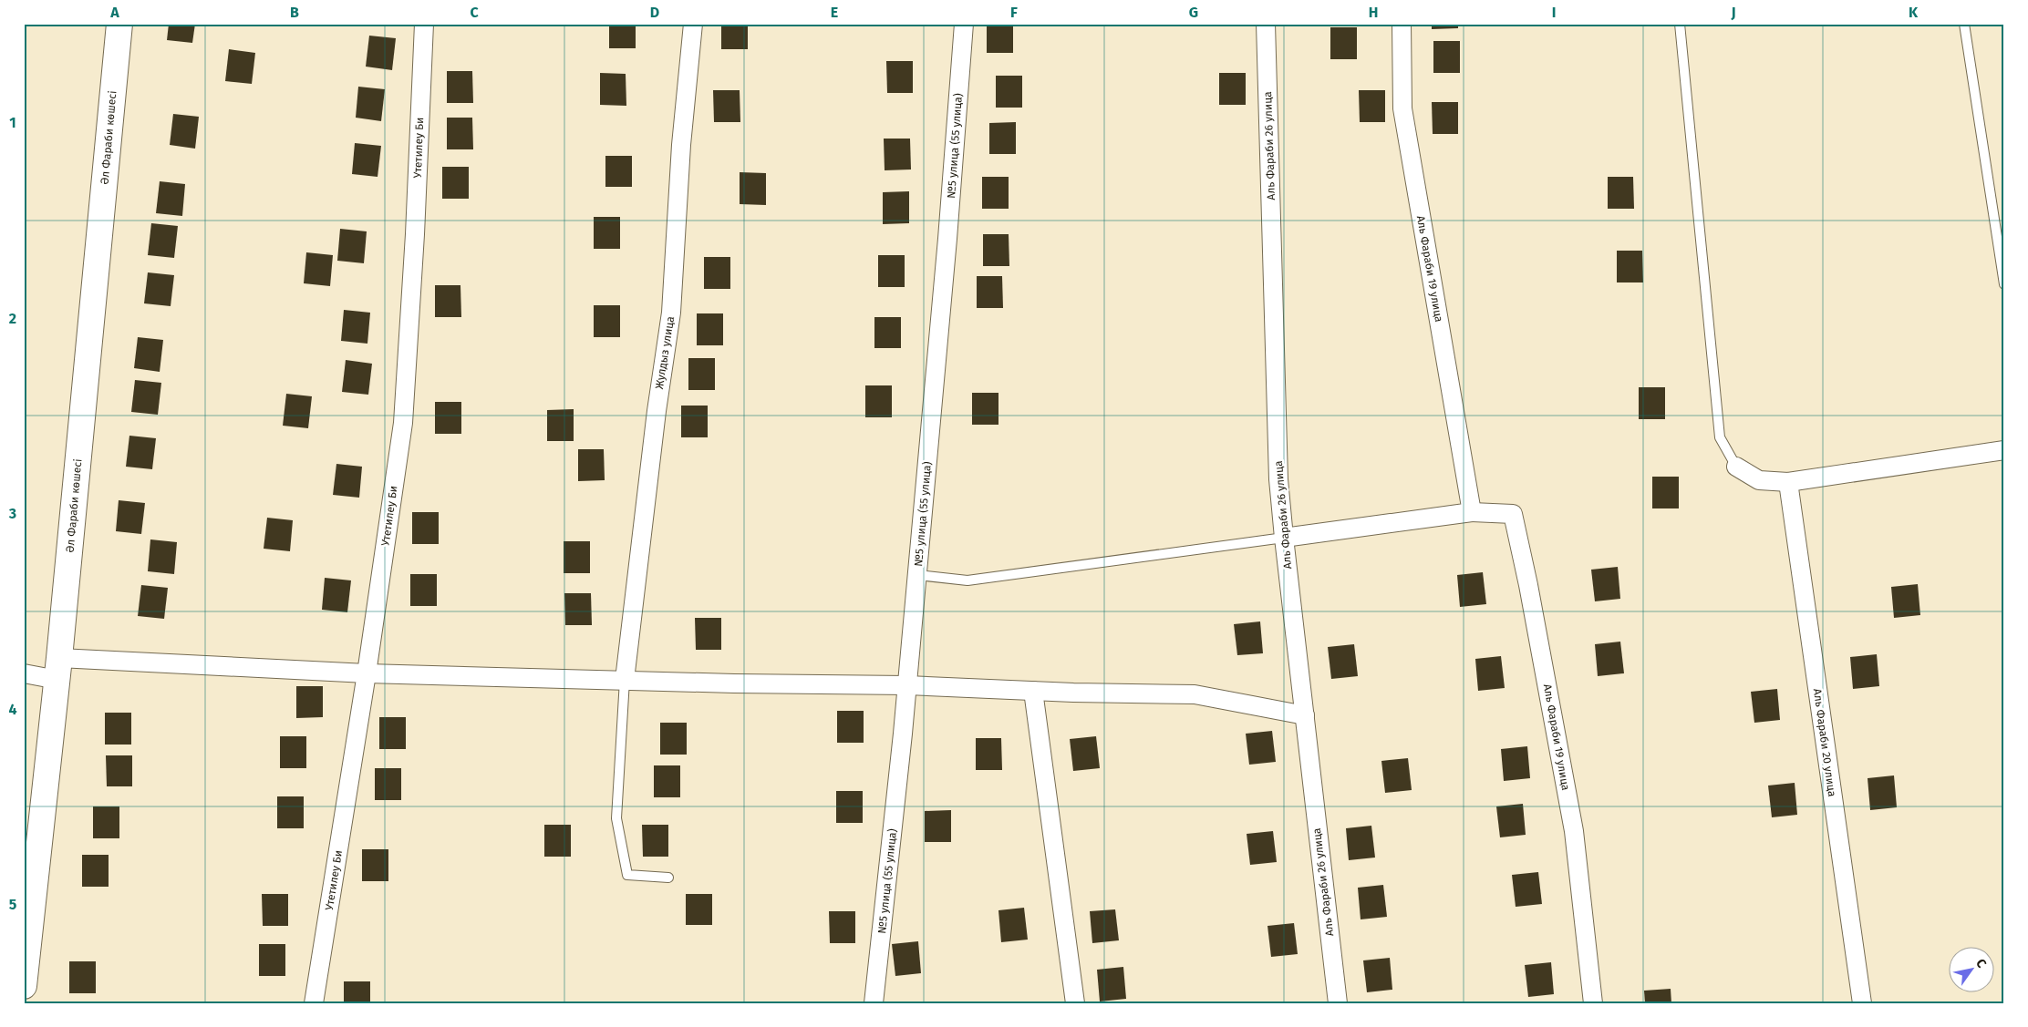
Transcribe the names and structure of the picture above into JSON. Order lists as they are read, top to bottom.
{
  "streets": {
    "street": [
      "Әл Фараби көшесі",
      "№5 улица (55 улица)",
      "Аль Фараби 26 улица",
      "Утетилеу Би",
      "Аль Фараби 19 улица",
      "Жулдыз улица",
      "Аль Фараби 20 улица"
    ]
  },
  "crossings": [
    ["Аль Фараби 26 улица", "Аль Фараби 19 улица"]
  ],
  "north": "top right",
  "grid": {
    "columns": [
      "A",
      "B",
      "C",
      "D",
      "E",
      "F",
      "G",
      "H",
      "I",
      "J",
      "K"
    ],
    "rows": [
      "1",
      "2",
      "3",
      "4",
      "5"
    ]
  }
}
